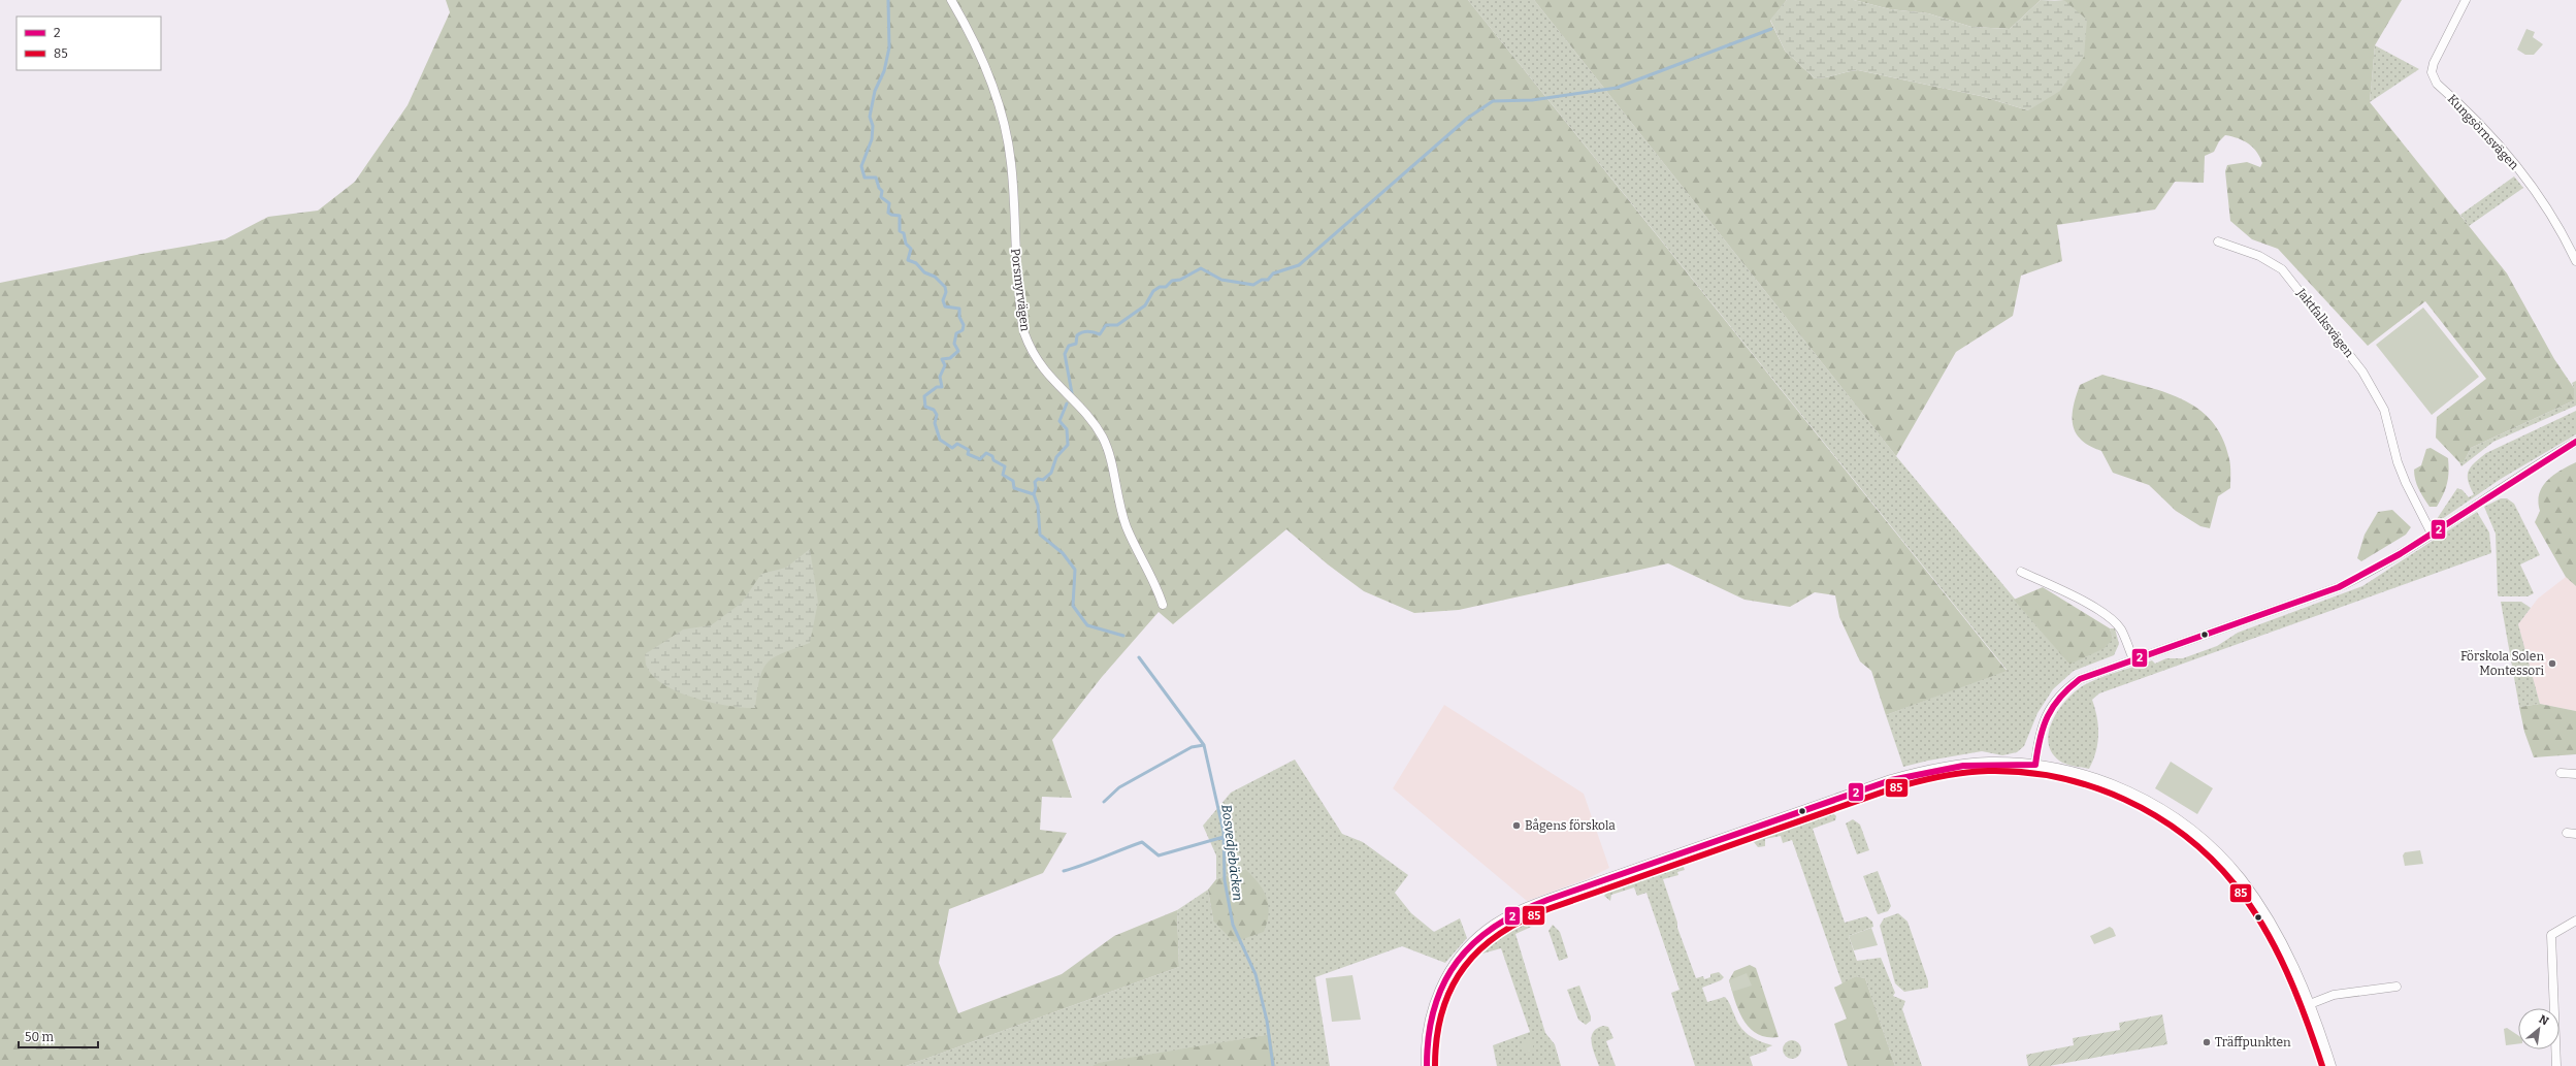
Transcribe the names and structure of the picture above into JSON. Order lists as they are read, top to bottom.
{
  "streets": {
    "street": ["Kungsörnsvägen", "Porsmyrvägen", "Jaktfalksvägen"]
  },
  "water": ["Bosvedjebäcken"],
  "places": ["Förskola Solen Montessori", "Bågens förskola", "Träffpunkten"],
  "lines": ["transit line 2", "transit line 85"],
  "legend": ["2", "85"],
  "scale_bar": "50 m",
  "north": "top right"
}
